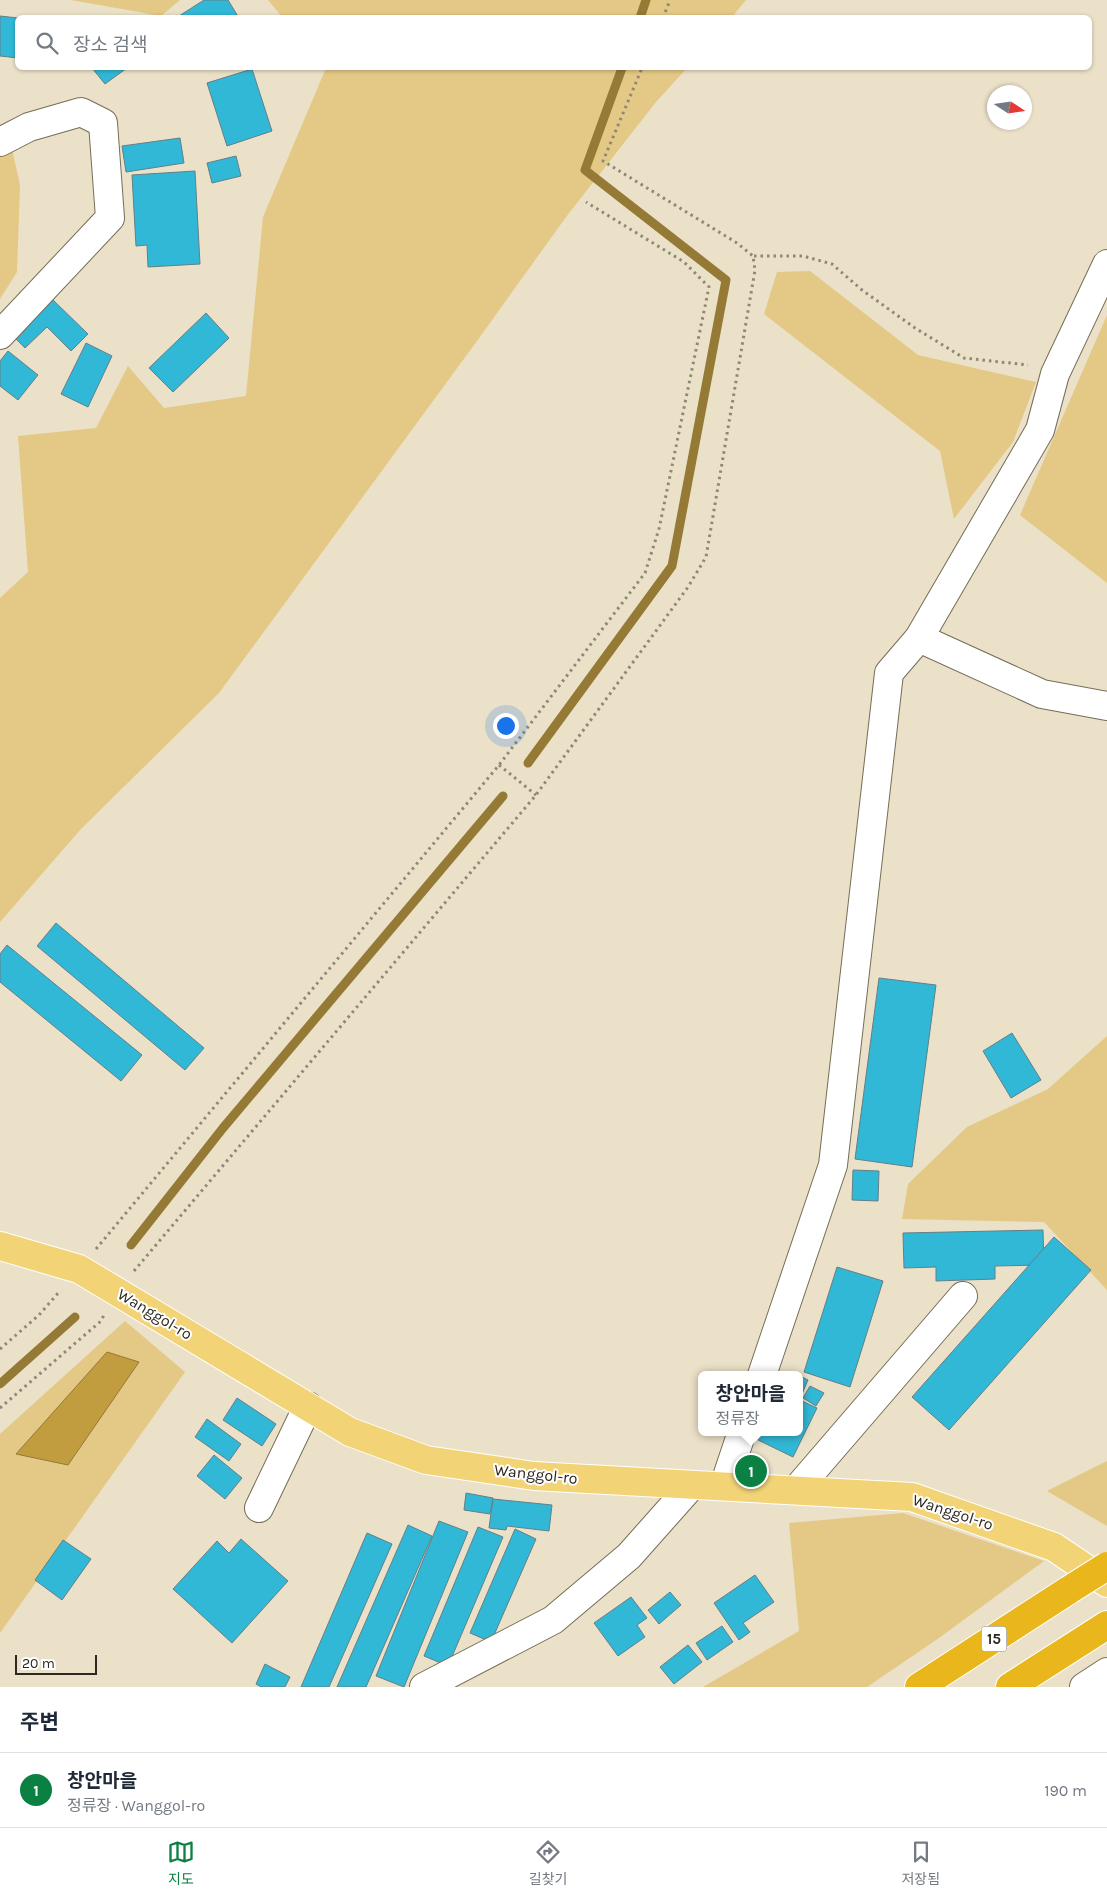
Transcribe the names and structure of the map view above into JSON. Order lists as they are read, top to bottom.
{
  "streets": {
    "highway": ["15"],
    "main road": ["Wanggol-ro"]
  },
  "scale_bar": "20 m",
  "north": "right",
  "page": {
    "search": "장소 검색",
    "popup": ["창안마을", "정류장"],
    "pins": "1",
    "scale": "20 m",
    "heading": "주변",
    "list": [
      {
        "mark": "1",
        "name": "창안마을",
        "note": "정류장 · Wanggol-ro",
        "value": "190 m"
      }
    ],
    "nav": ["지도", "길찾기", "저장됨"]
  }
}
